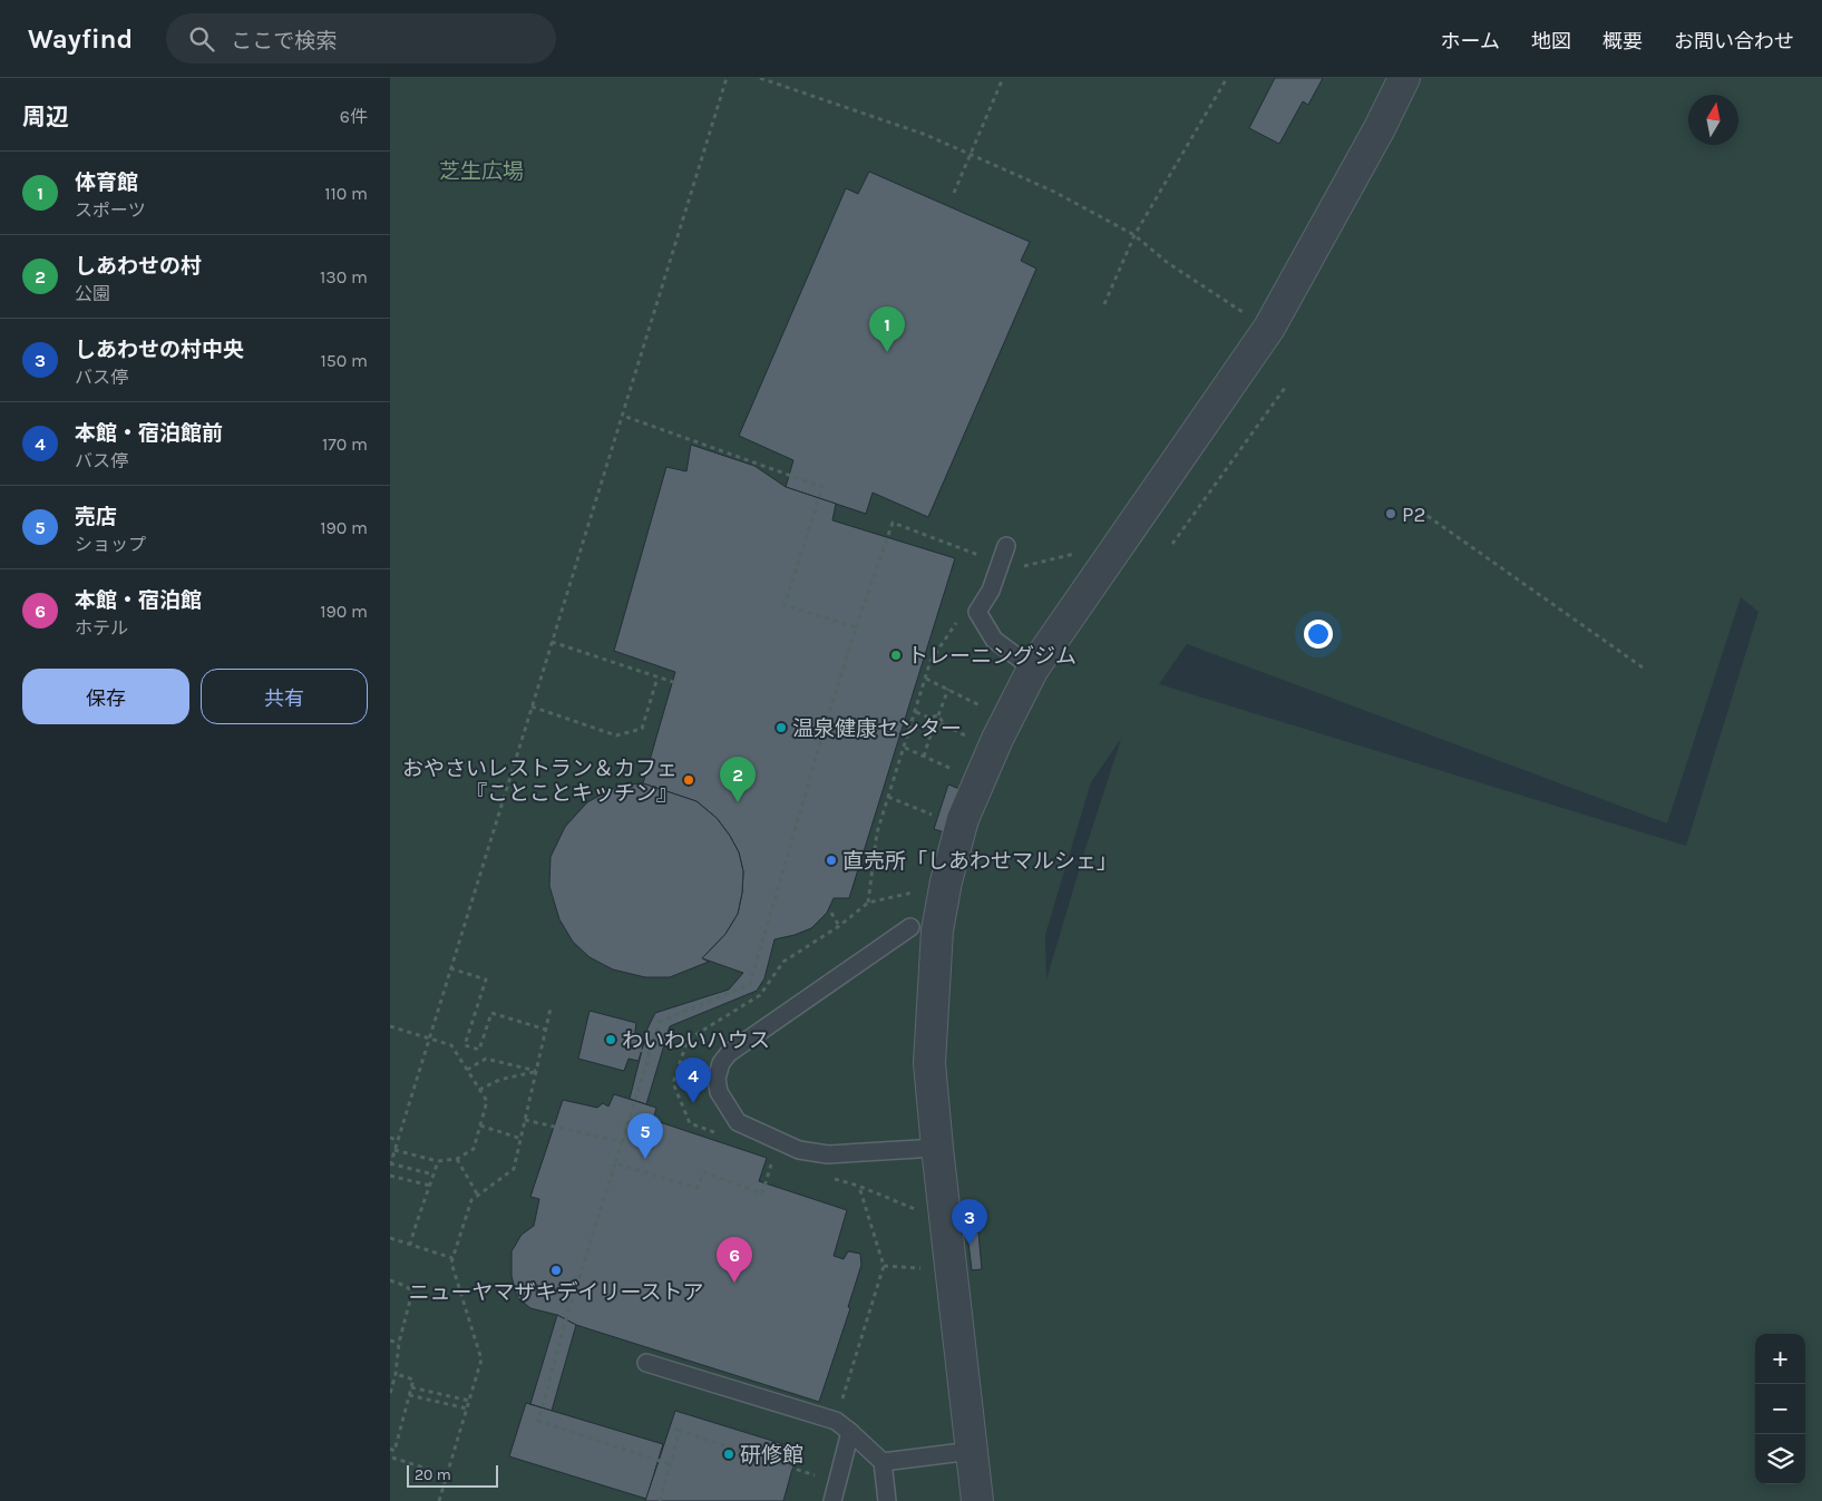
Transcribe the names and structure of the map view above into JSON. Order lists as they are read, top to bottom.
{
  "parks": ["芝生広場"],
  "places": [
    "P2",
    "トレーニングジム",
    "温泉健康センター",
    "おやさいレストラン＆カフェ 『ことことキッチン』",
    "直売所「しあわせマルシェ」",
    "わいわいハウス",
    "ニューヤマザキデイリーストア",
    "研修館"
  ],
  "scale_bar": "20 m",
  "north": "top",
  "page": {
    "header": "Wayfind",
    "search": "ここで検索",
    "nav": [
      "ホーム",
      "地図",
      "概要",
      "お問い合わせ"
    ],
    "heading": ["周辺", "6件"],
    "list": [
      {
        "mark": "1",
        "name": "体育館",
        "note": "スポーツ",
        "value": "110 m"
      },
      {
        "mark": "2",
        "name": "しあわせの村",
        "note": "公園",
        "value": "130 m"
      },
      {
        "mark": "3",
        "name": "しあわせの村中央",
        "note": "バス停",
        "value": "150 m"
      },
      {
        "mark": "4",
        "name": "本館・宿泊館前",
        "note": "バス停",
        "value": "170 m"
      },
      {
        "mark": "5",
        "name": "売店",
        "note": "ショップ",
        "value": "190 m"
      },
      {
        "mark": "6",
        "name": "本館・宿泊館",
        "note": "ホテル",
        "value": "190 m"
      }
    ],
    "pins": [
      "1",
      "2",
      "4",
      "5",
      "3",
      "6"
    ],
    "buttons": ["保存", "共有"],
    "map_buttons": ["+", "−"],
    "scale": "20 m"
  }
}
